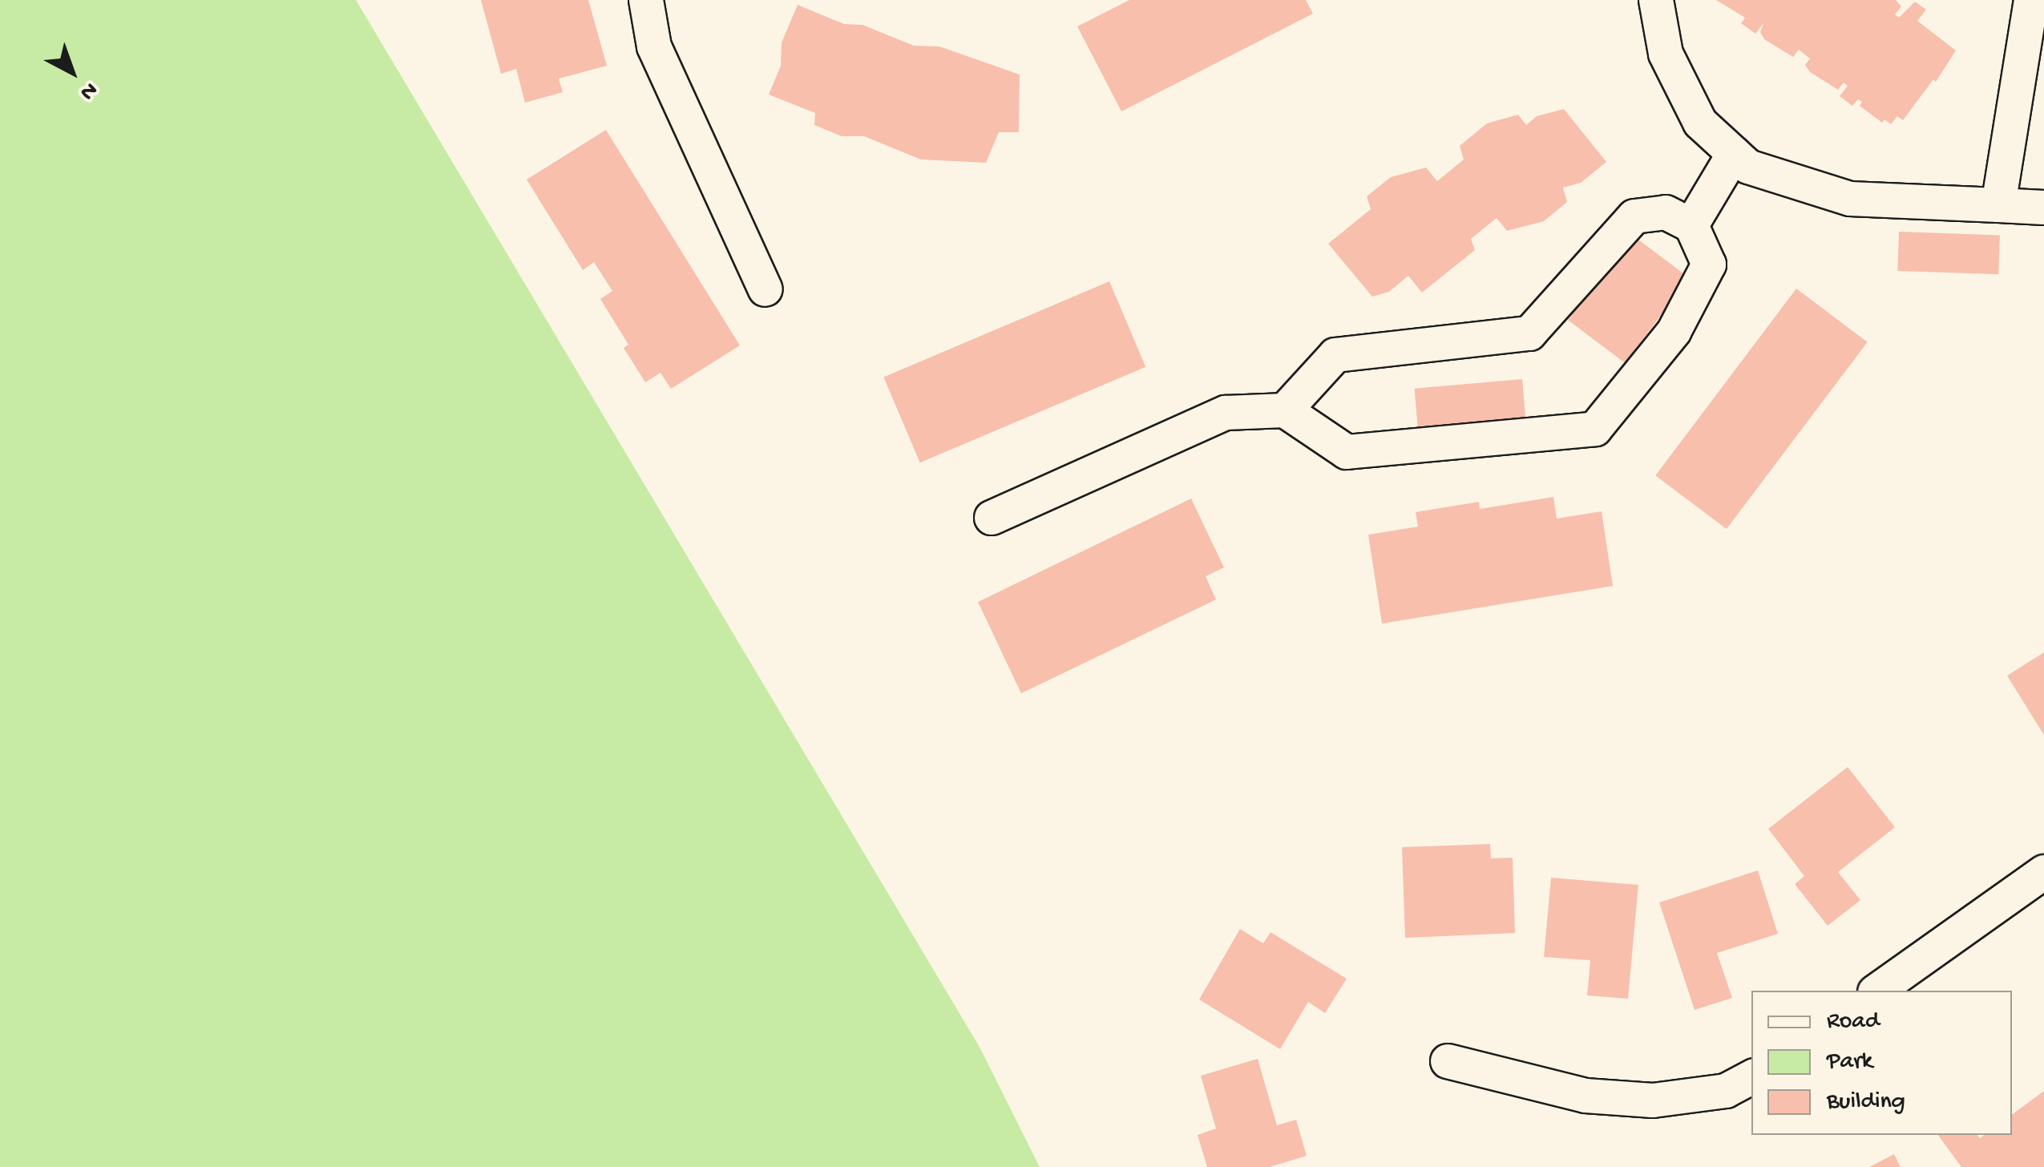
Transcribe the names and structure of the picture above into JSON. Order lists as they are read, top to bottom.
{
  "legend": ["Road", "Park", "Building"],
  "north": "bottom right"
}
